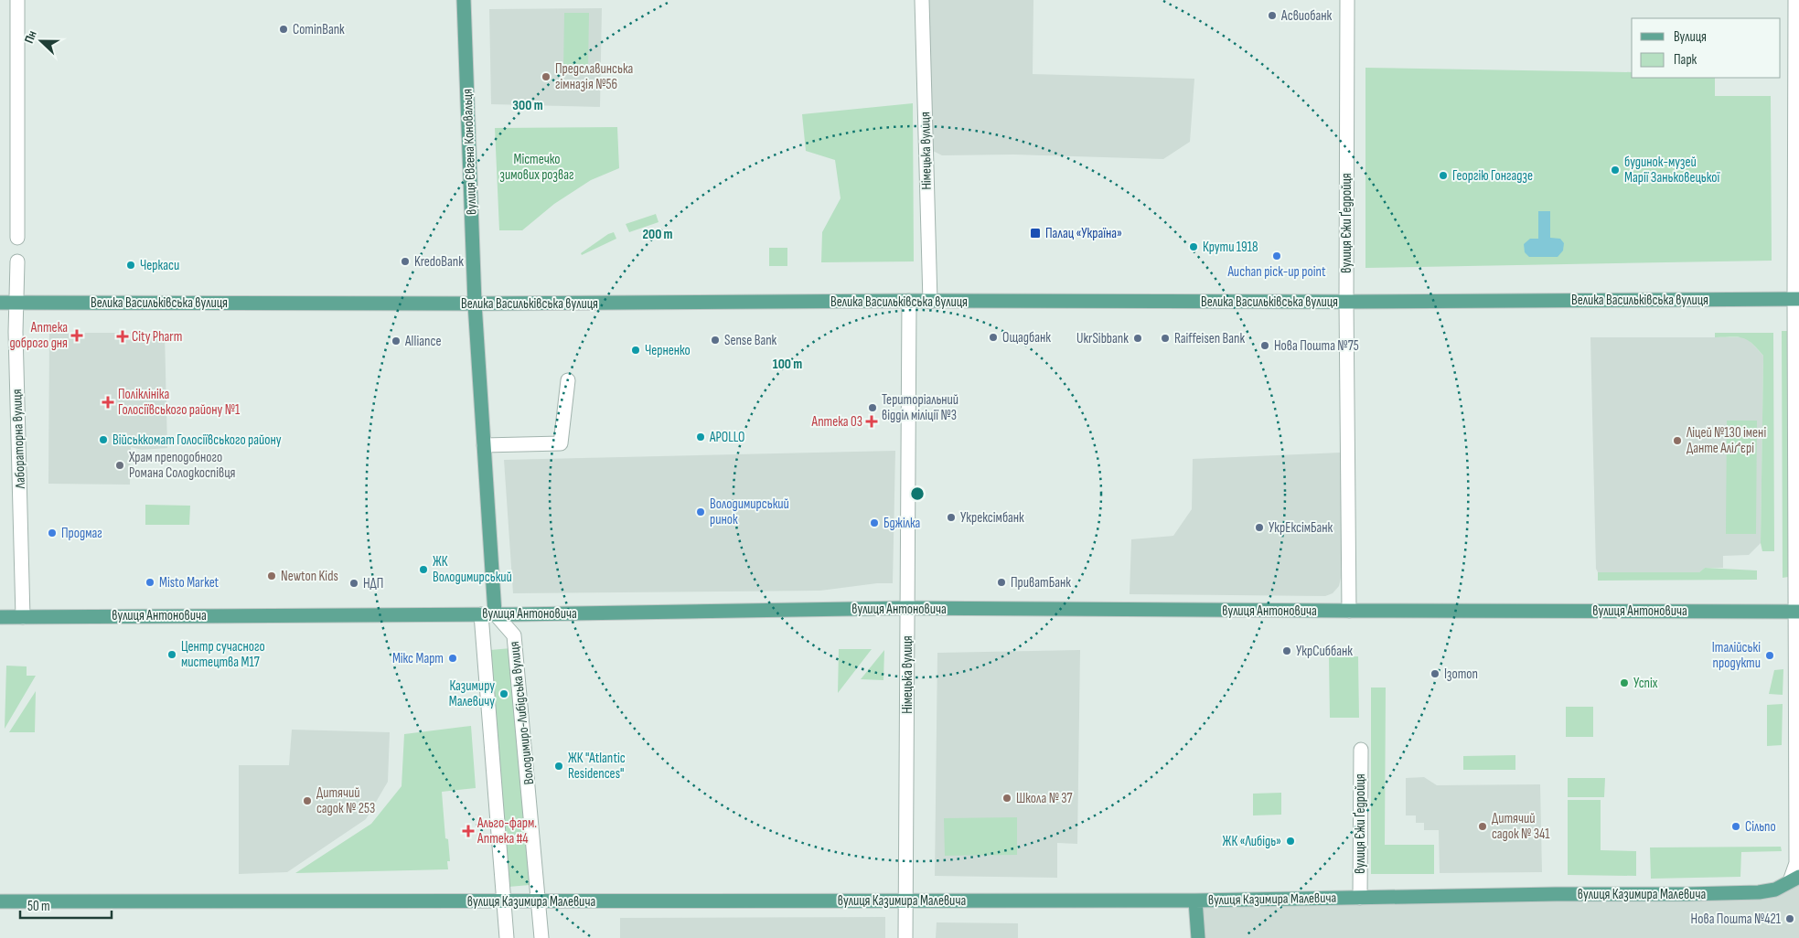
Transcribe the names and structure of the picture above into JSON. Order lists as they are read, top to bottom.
{
  "streets": {
    "main road": [
      "вулиця Євгена Коновальця",
      "Велика Васильківська вулиця",
      "вулиця Антоновича",
      "вулиця Казимира Малевича"
    ],
    "street": [
      "Німецька вулиця",
      "вулиця Єжи Ґедройця",
      "Лабораторна вулиця",
      "Володимиро-Либідська вулиця"
    ]
  },
  "crossings": [
    ["Німецька вулиця", "Велика Васильківська вулиця"],
    ["Німецька вулиця", "вулиця Антоновича"],
    ["Німецька вулиця", "вулиця Казимира Малевича"],
    ["вулиця Євгена Коновальця", "Велика Васильківська вулиця"],
    ["вулиця Єжи Ґедройця", "Велика Васильківська вулиця"],
    ["вулиця Єжи Ґедройця", "вулиця Антоновича"],
    ["вулиця Єжи Ґедройця", "вулиця Казимира Малевича"],
    ["Велика Васильківська вулиця", "Лабораторна вулиця"],
    ["Лабораторна вулиця", "вулиця Антоновича"],
    ["вулиця Антоновича", "Володимиро-Либідська вулиця"],
    ["Володимиро-Либідська вулиця", "вулиця Казимира Малевича"]
  ],
  "parks": ["Містечко зимових розваг"],
  "places": {
    "other": [
      "Асвиобанк",
      "CominBank",
      "Предславинська гімназія №56",
      "будинок-музей Марії Заньковецької",
      "Георгію Гонгадзе",
      "Крути 1918",
      "Auchan pick-up point",
      "KredoBank",
      "Черкаси",
      "Ощадбанк",
      "UkrSibbank",
      "Raiffeisen Bank",
      "Sense Bank",
      "Alliance",
      "Нова Пошта №75",
      "Черненко",
      "Територіальний відділ міліції №3",
      "APOLLO",
      "Військкомат Голосіївського району",
      "Ліцей №130 імені Данте Аліґ'єрі",
      "Храм преподобного Романа Солодкоспівця",
      "Володимирський ринок",
      "Укрексімбанк",
      "Бджілка",
      "УкрЕксімБанк",
      "Продмаг",
      "ЖК Володимирський",
      "Newton Kids",
      "Misto Market",
      "ПриватБанк",
      "НДП",
      "УкрСиббанк",
      "Центр сучасного мистецтва M17",
      "Італійські продукти",
      "Мікс Март",
      "Ізотоп",
      "Успіх",
      "Казимиру Малевичу",
      "ЖК \"Atlantic Residences\"",
      "Школа № 37",
      "Дитячий садок № 253",
      "Дитячий садок № 341",
      "Сільпо",
      "ЖК «Либідь»",
      "Нова Пошта №421"
    ],
    "transit": ["Палац «Україна»"],
    "health": [
      "Аптека доброго дня",
      "City Pharm",
      "Поліклініка Голосіївського району №1",
      "Аптека 03",
      "Альго-фарм. Аптека #4"
    ]
  },
  "legend": ["Вулиця", "Парк"],
  "scale_bar": "50 m",
  "north": "left",
  "rings": ["300 m", "200 m", "100 m"]
}
